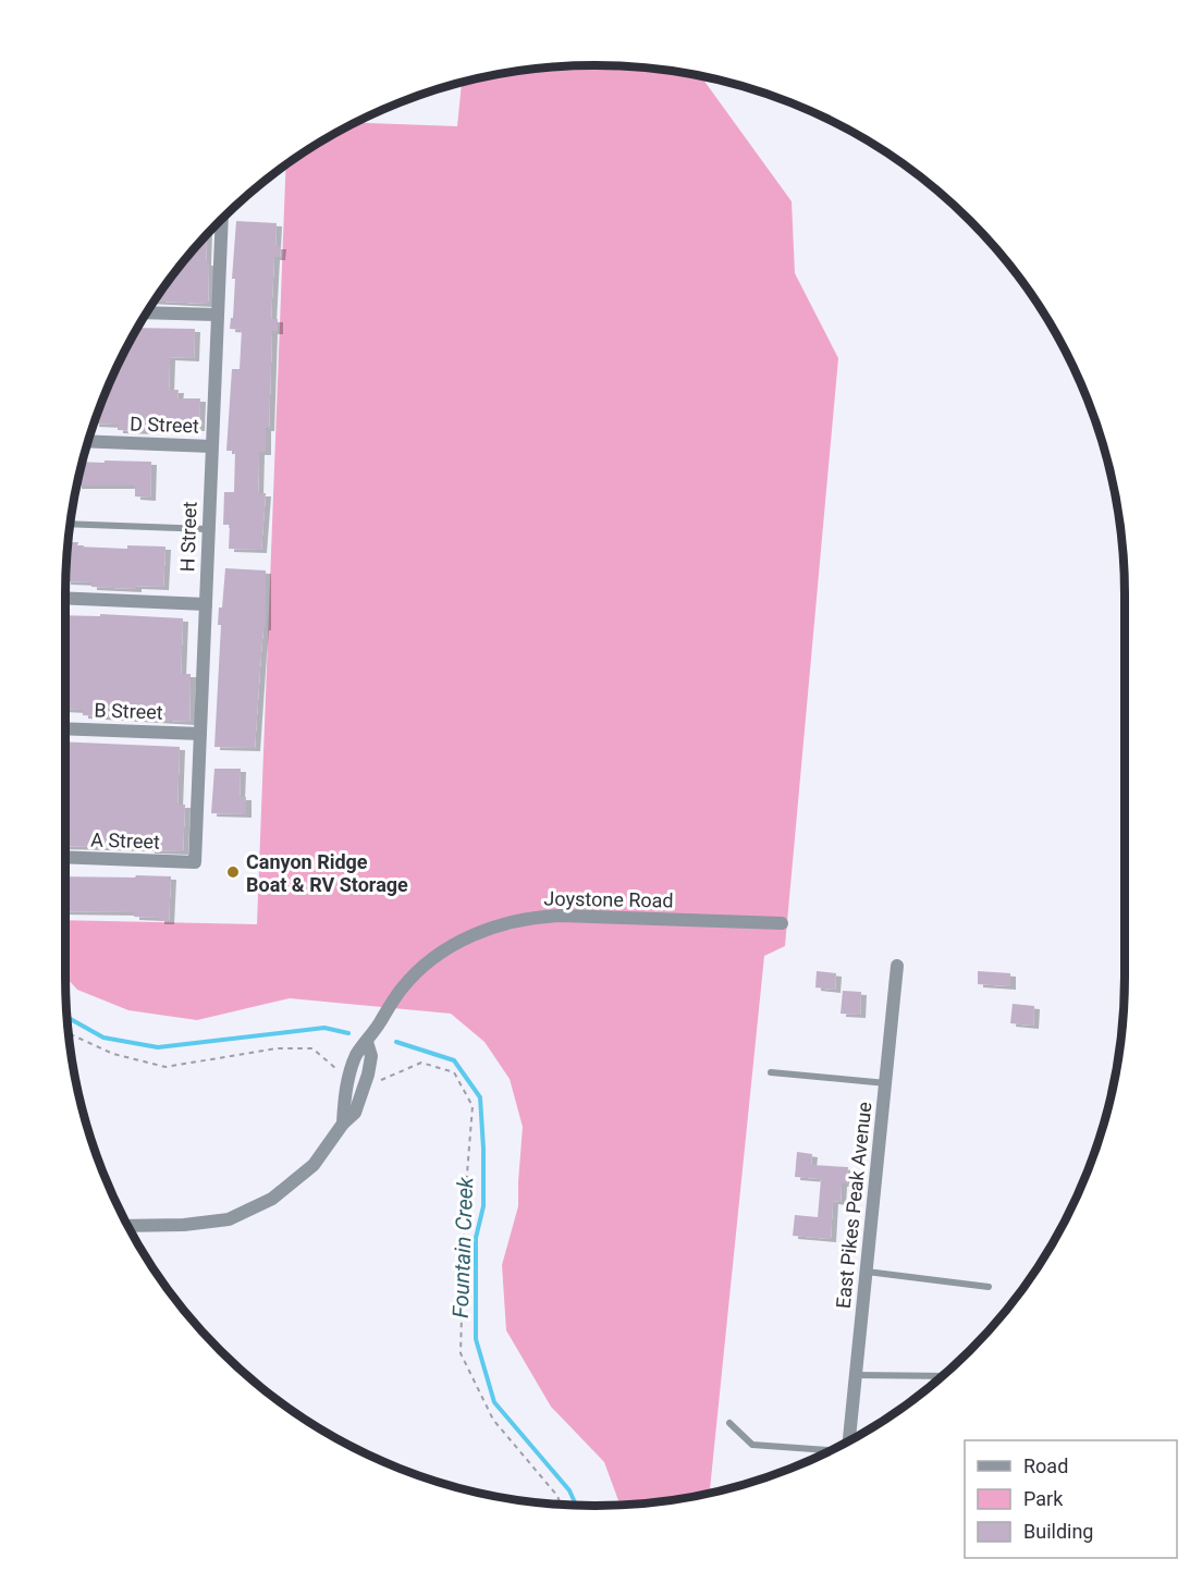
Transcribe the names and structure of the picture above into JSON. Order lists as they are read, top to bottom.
{
  "streets": {
    "street": [
      "D Street",
      "H Street",
      "B Street",
      "A Street",
      "Joystone Road",
      "East Pikes Peak Avenue"
    ]
  },
  "crossings": [
    ["D Street", "H Street"],
    ["H Street", "B Street"],
    ["H Street", "A Street"]
  ],
  "water": ["Fountain Creek"],
  "places": ["Canyon Ridge Boat & RV Storage"],
  "legend": ["Road", "Park", "Building"]
}
